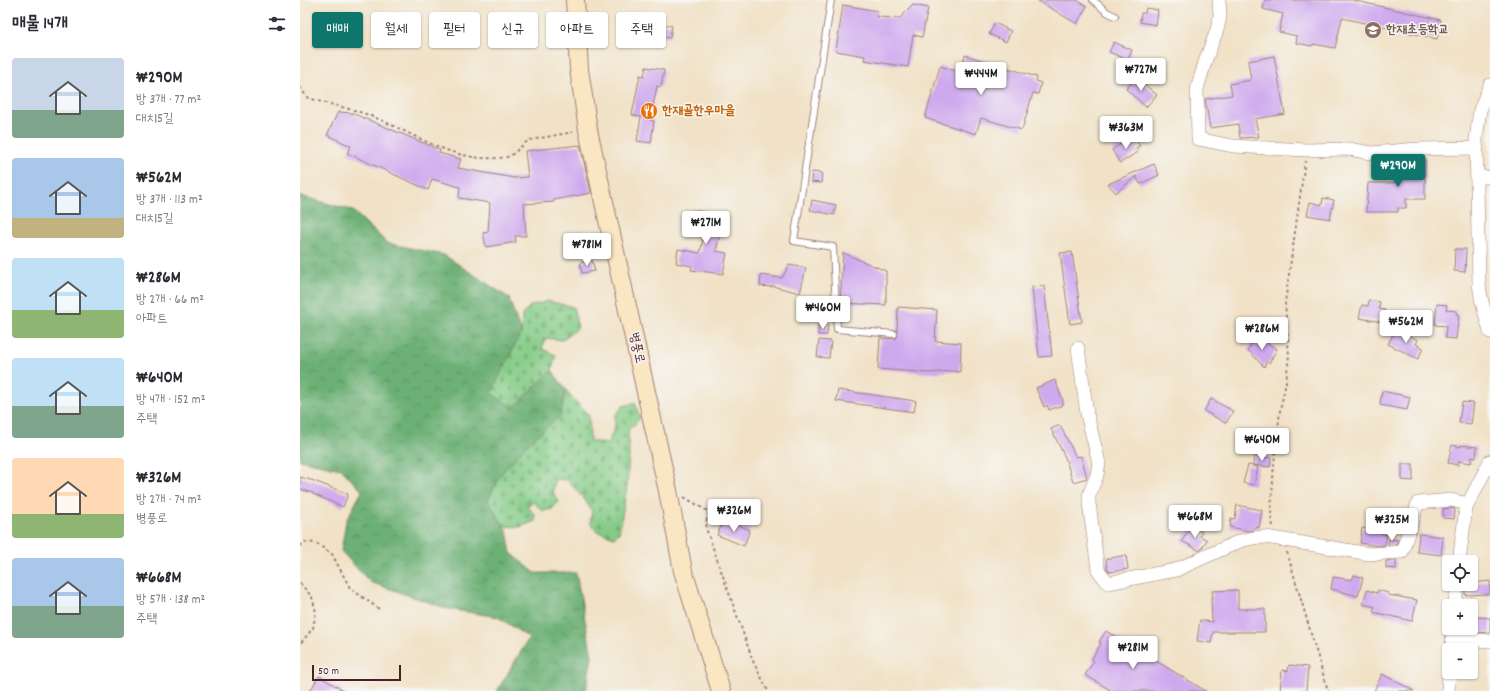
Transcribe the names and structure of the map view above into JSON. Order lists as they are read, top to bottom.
{
  "streets": {
    "main road": ["병풍로"]
  },
  "places": {
    "school or university": ["한재초등학교"],
    "restaurant": ["한재골한우마을"]
  },
  "scale_bar": "50 m",
  "page": {
    "heading": "매물 14개",
    "chip": [
      "매매",
      "월세",
      "필터",
      "신규",
      "아파트",
      "주택"
    ],
    "list": [
      {
        "name": "₩290M",
        "note": "방 3개 · 77 m² · 대치5길"
      },
      {
        "name": "₩562M",
        "note": "방 3개 · 113 m² · 대치5길"
      },
      {
        "name": "₩286M",
        "note": "방 2개 · 66 m² · 아파트"
      },
      {
        "name": "₩640M",
        "note": "방 4개 · 152 m² · 주택"
      },
      {
        "name": "₩326M",
        "note": "방 2개 · 74 m² · 병풍로"
      },
      {
        "name": "₩668M",
        "note": "방 5개 · 138 m² · 주택"
      }
    ],
    "price": [
      "₩727M",
      "₩444M",
      "₩363M",
      "₩290M",
      "₩271M",
      "₩781M",
      "₩460M",
      "₩562M",
      "₩286M",
      "₩640M",
      "₩326M",
      "₩668M",
      "₩325M",
      "₩281M"
    ],
    "map_buttons": ["+", "−"],
    "scale": "50 m"
  }
}
